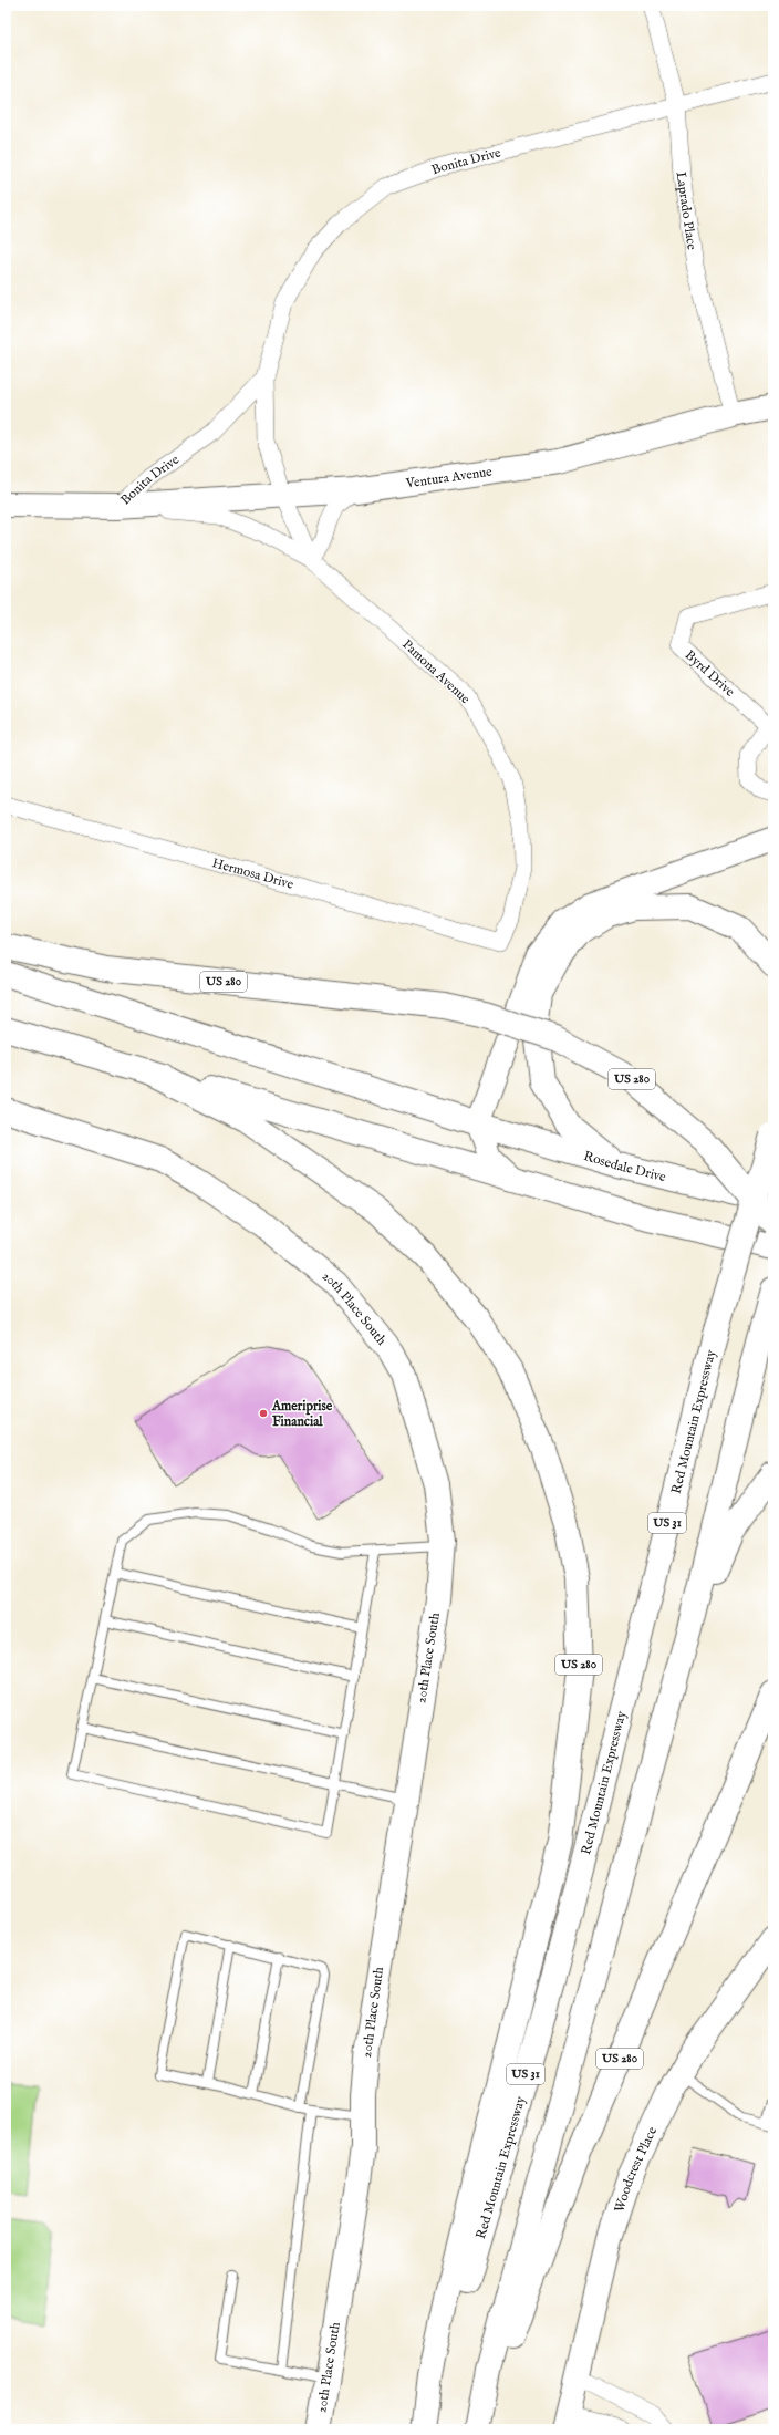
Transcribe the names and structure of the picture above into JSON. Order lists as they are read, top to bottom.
{
  "streets": {
    "main road": [
      "Bonita Drive",
      "Ventura Avenue",
      "US 280",
      "Rosedale Drive",
      "20th Place South",
      "Red Mountain Expressway",
      "US 31",
      "Woodcrest Place"
    ],
    "street": [
      "Laprado Place",
      "Pamona Avenue",
      "Byrd Drive",
      "Hermosa Drive"
    ]
  },
  "crossings": [
    ["Bonita Drive", "Laprado Place"],
    ["Bonita Drive", "Ventura Avenue"],
    ["Bonita Drive", "Pamona Avenue"],
    ["Laprado Place", "Ventura Avenue"],
    ["Ventura Avenue", "Pamona Avenue"],
    ["Pamona Avenue", "Hermosa Drive"],
    ["US 280", "Red Mountain Expressway"]
  ],
  "places": ["Ameriprise Financial"]
}
